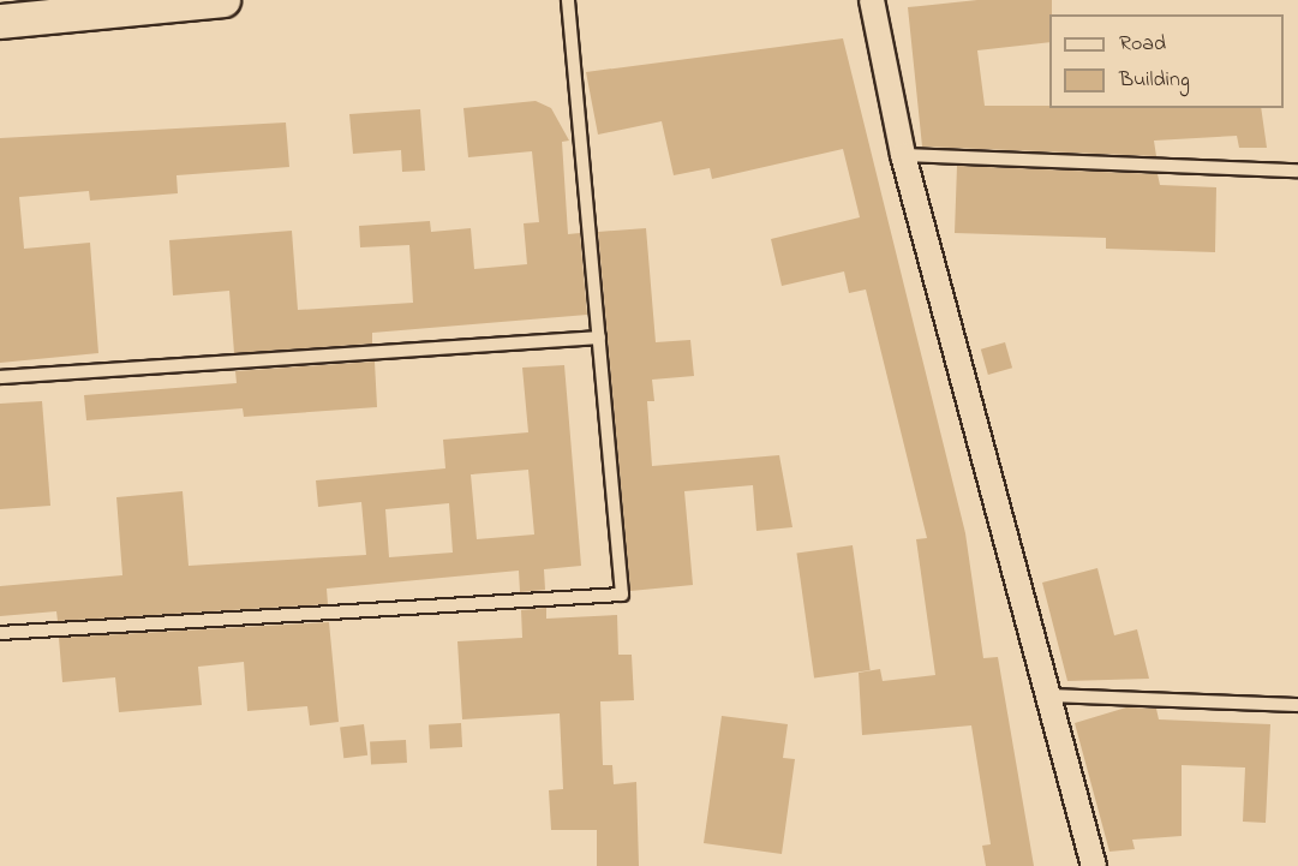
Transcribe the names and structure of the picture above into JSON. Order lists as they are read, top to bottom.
{
  "legend": ["Road", "Building"]
}
